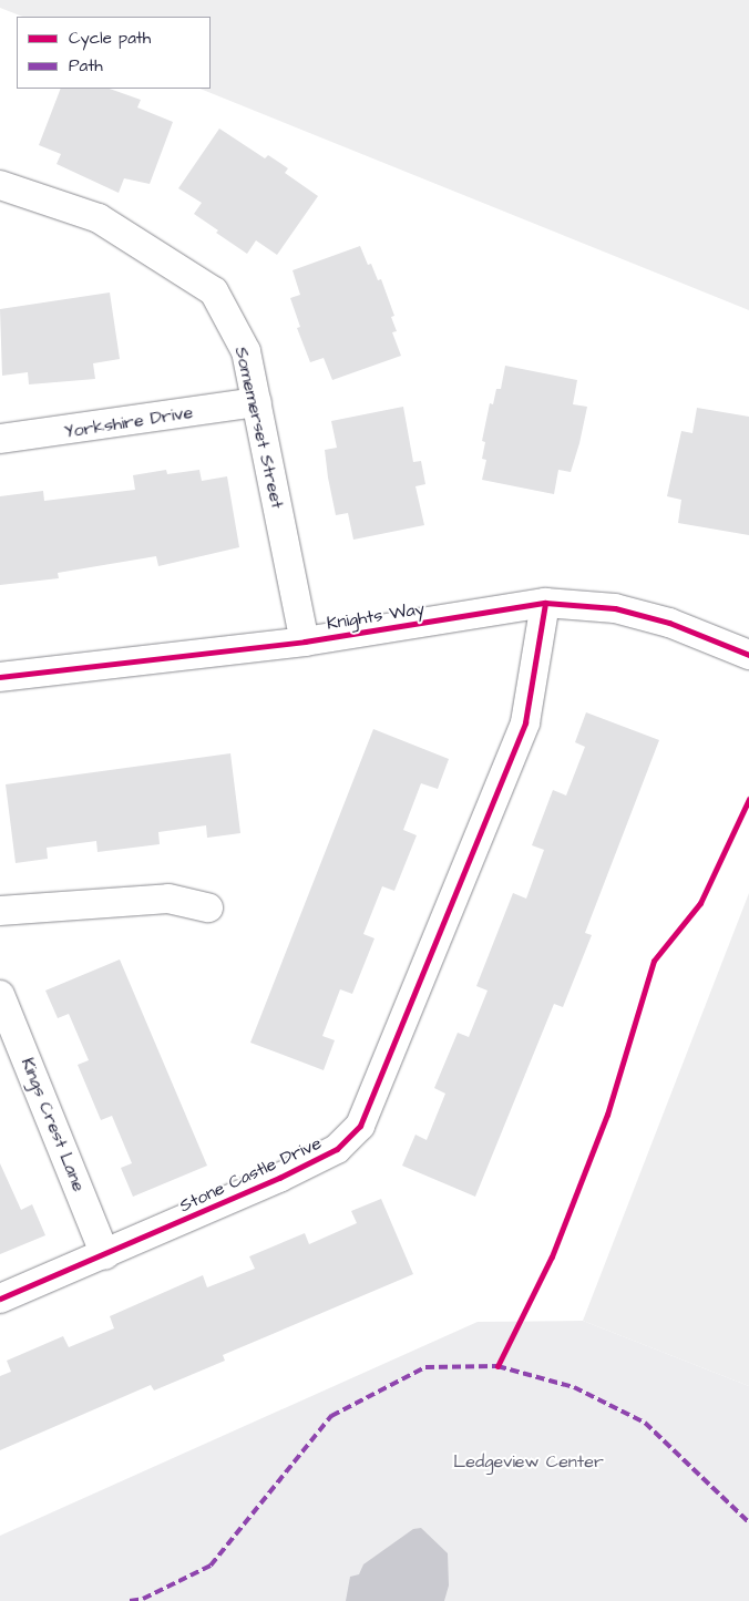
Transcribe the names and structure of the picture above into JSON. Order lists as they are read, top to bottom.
{
  "streets": {
    "street": [
      "Yorkshire Drive",
      "Somemerset Street",
      "Knights Way",
      "Kings Crest Lane",
      "Stone Castle Drive"
    ]
  },
  "crossings": [
    ["Yorkshire Drive", "Somemerset Street"],
    ["Somemerset Street", "Knights Way"],
    ["Knights Way", "Stone Castle Drive"],
    ["Kings Crest Lane", "Stone Castle Drive"]
  ],
  "parks": ["Ledgeview Center"],
  "legend": ["Cycle path", "Path"]
}
